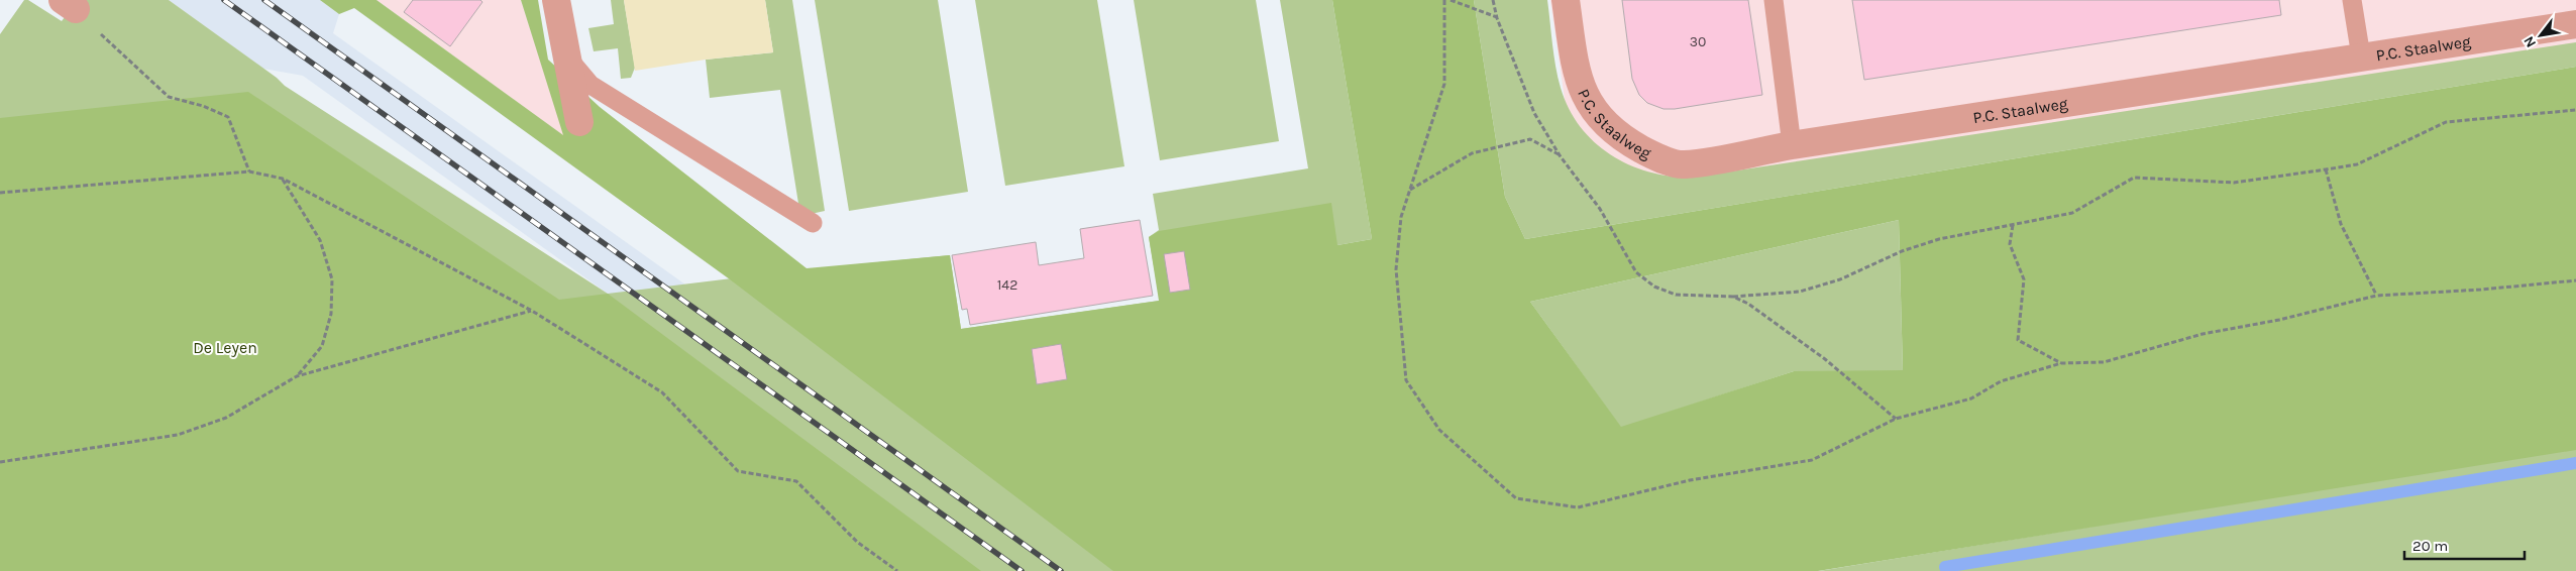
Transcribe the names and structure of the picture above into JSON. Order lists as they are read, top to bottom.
{
  "streets": {
    "street": ["P.C. Staalweg"]
  },
  "parks": ["De Leyen"],
  "house_numbers": ["30", "142"],
  "scale_bar": "20 m",
  "north": "bottom left"
}
